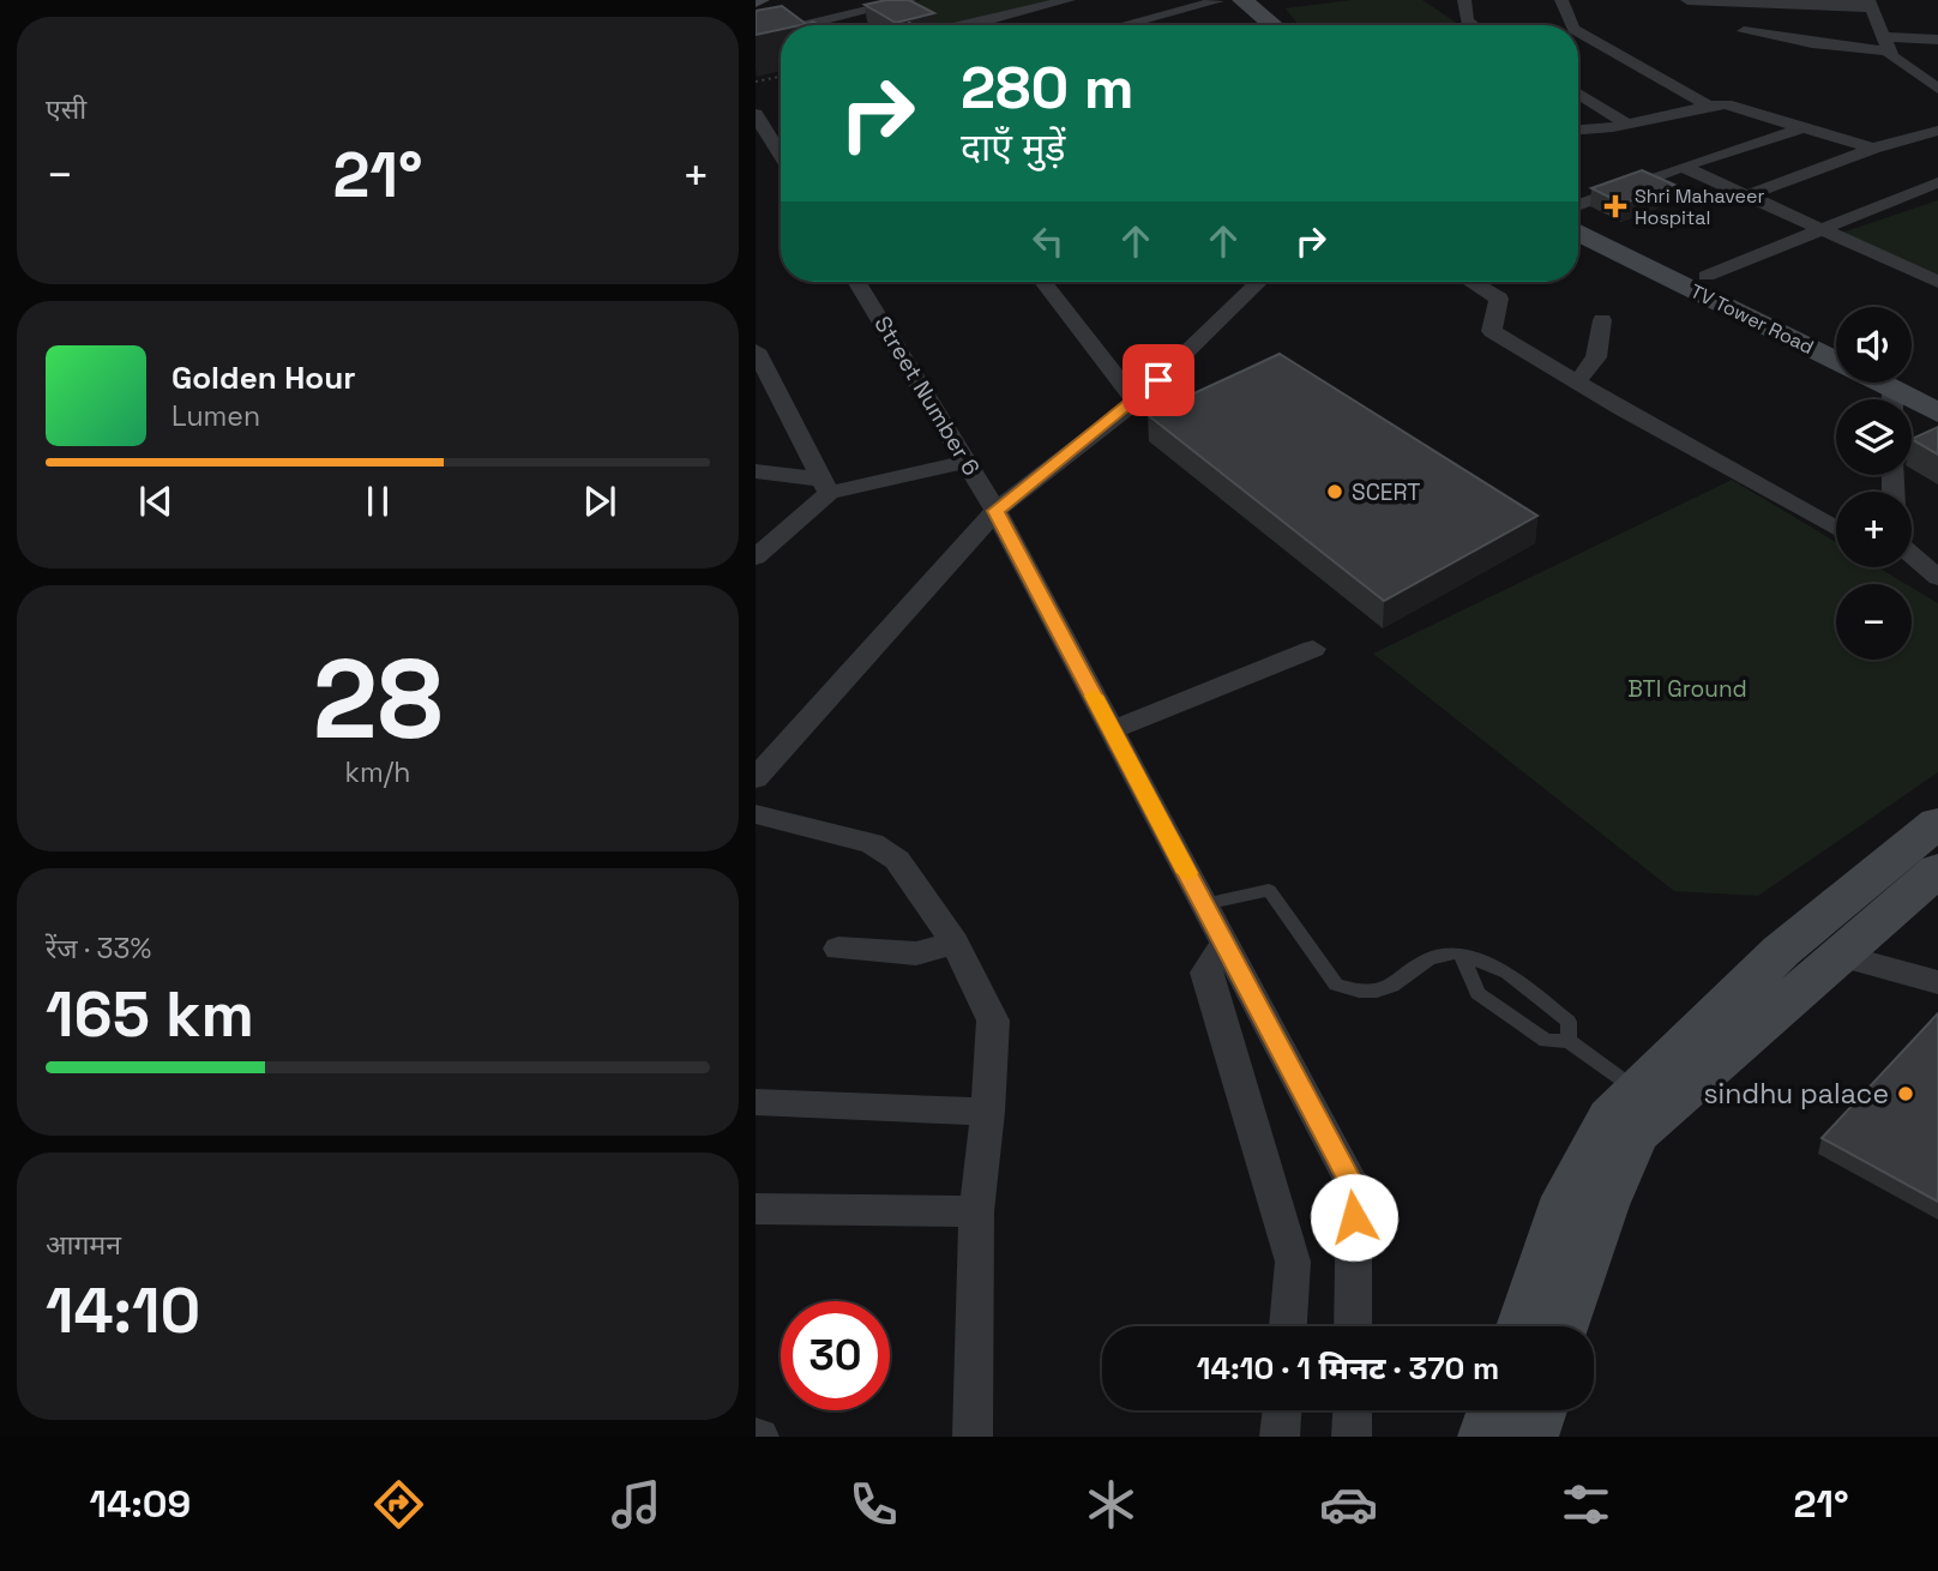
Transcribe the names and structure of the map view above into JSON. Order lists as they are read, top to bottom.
{
  "streets": {
    "main road": ["TV Tower Road"],
    "street": ["Street Number 6"]
  },
  "parks": ["BTI Ground"],
  "places": {
    "health": ["Shri Mahaveer Hospital"],
    "other": ["SCERT", "sindhu palace"]
  },
  "page": {
    "tile": [
      "एसी",
      ["28", "km/h"],
      ["रेंज · 33%", "165 km"],
      ["आगमन", "14:10"]
    ],
    "turn": ["280 m", "दाएँ मुड़ें"],
    "heat": ["−", "21°", "+"],
    "map_buttons": ["+", "−"],
    "song": ["Golden Hour", "Lumen"],
    "limit": "30",
    "trip": "14:10 · 1 मिनट · 370 m",
    "tabs": ["14:09", "21°"]
  }
}
